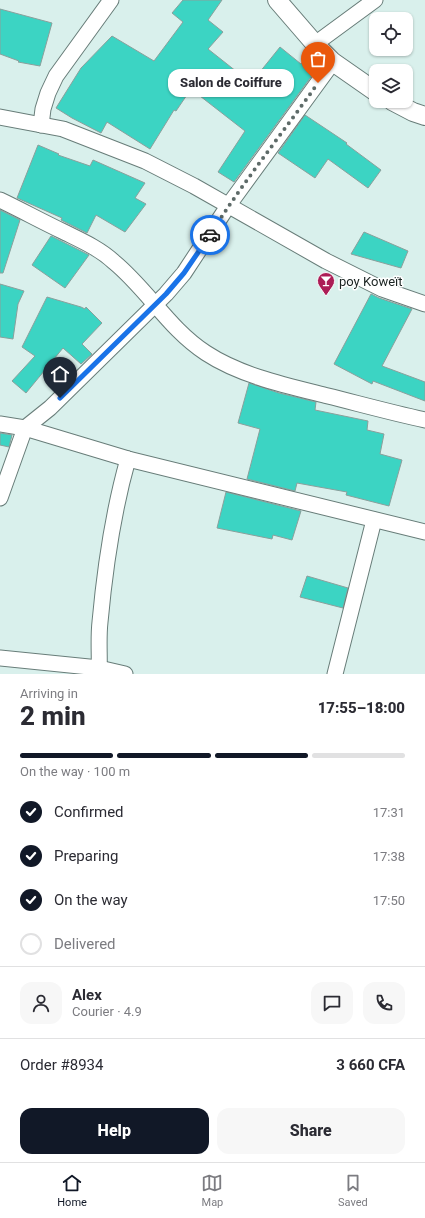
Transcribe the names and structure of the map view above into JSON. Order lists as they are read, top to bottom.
{
  "places": {
    "other": ["Salon de Coiffure"],
    "bar": ["poy Koweït"]
  },
  "page": {
    "bubble": "Salon de Coiffure",
    "heading": ["2 min", "Arriving in", "17:55–18:00"],
    "panel": [
      "Alex",
      "Courier · 4.9",
      "Order #8934",
      "3 660 CFA"
    ],
    "bar": "On the way · 100 m",
    "list": [
      ["Confirmed", "17:31"],
      ["Preparing", "17:38"],
      ["On the way", "17:50"],
      "Delivered"
    ],
    "buttons": ["Help", "Share"],
    "tabs": ["Home", "Map", "Saved"]
  }
}
